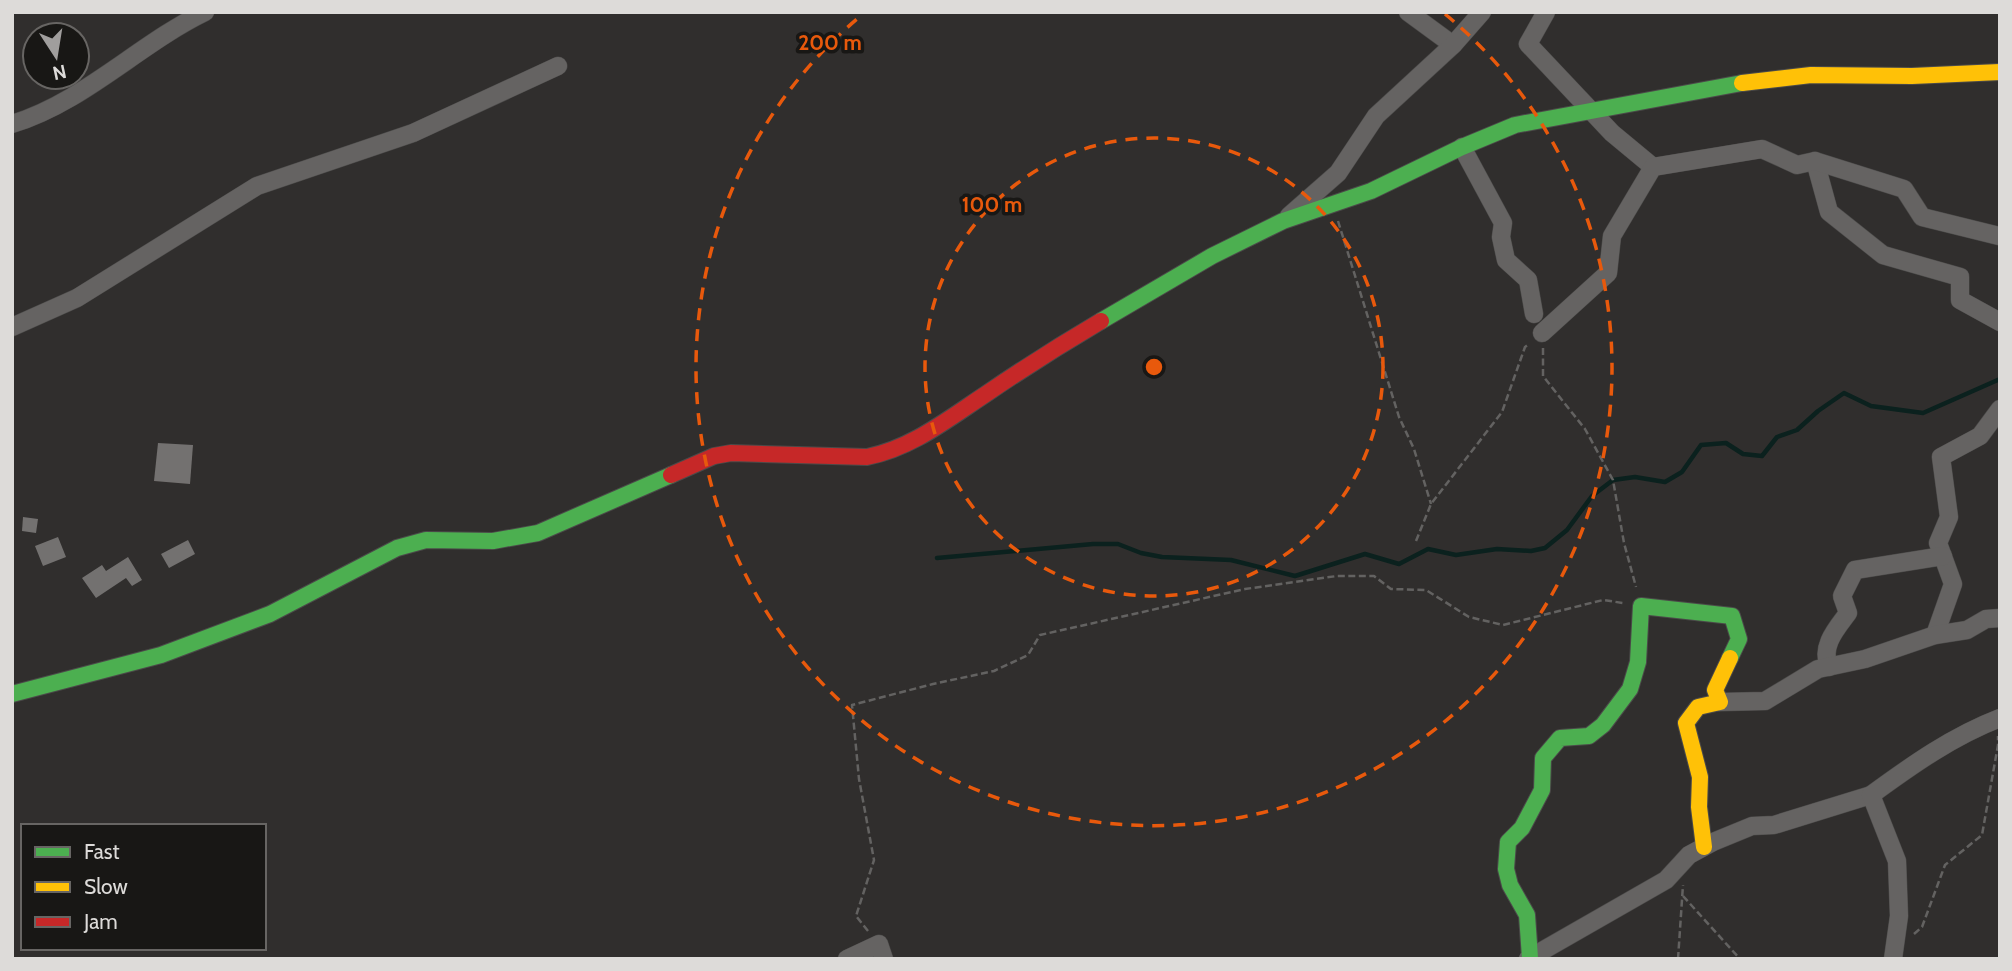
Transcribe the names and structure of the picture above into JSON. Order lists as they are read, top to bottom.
{
  "legend": ["Fast", "Slow", "Jam"],
  "north": "bottom",
  "rings": ["200 m", "100 m"]
}
